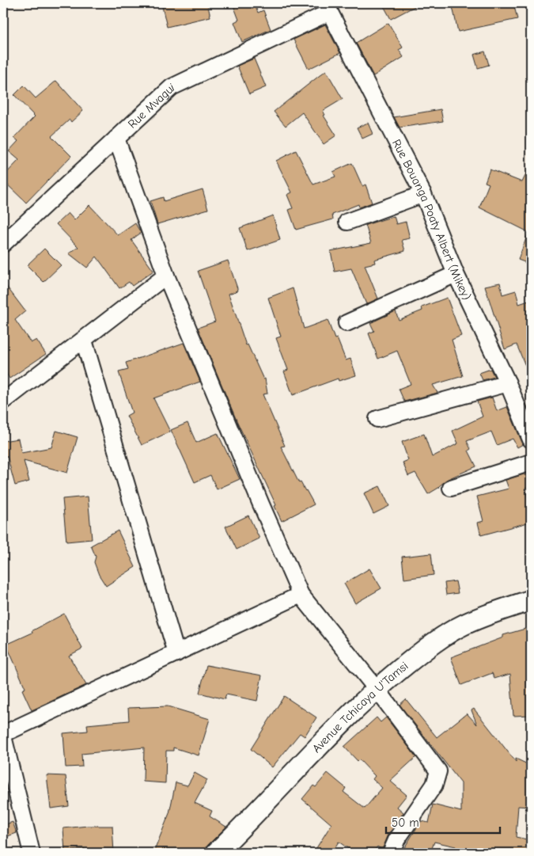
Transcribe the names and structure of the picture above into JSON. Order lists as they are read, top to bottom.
{
  "streets": {
    "street": ["Rue Mvagui", "Rue Bouanga Poaty Albert (Mikey)", "Avenue Tchicaya U'Tamsi"]
  },
  "crossings": [
    ["Rue Mvagui", "Rue Bouanga Poaty Albert (Mikey)"]
  ],
  "scale_bar": "50 m"
}
